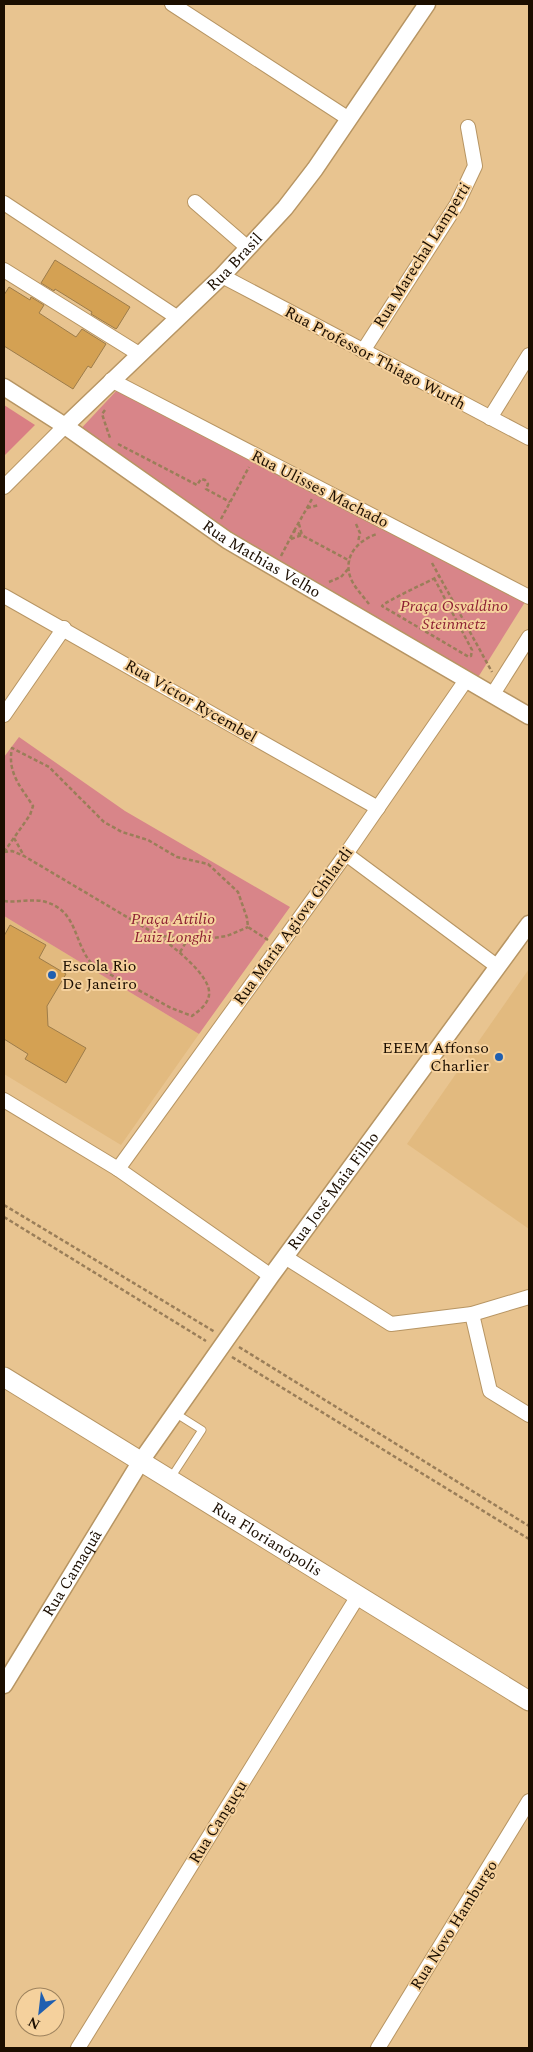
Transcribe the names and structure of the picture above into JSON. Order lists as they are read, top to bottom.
{
  "streets": {
    "main road": ["Rua Florianópolis"],
    "street": [
      "Rua Marechal Lamperti",
      "Rua Brasil",
      "Rua Professor Thiago Wurth",
      "Rua Ulisses Machado",
      "Rua Mathias Velho",
      "Rua Víctor Rycembel",
      "Rua Maria Agiova Ghilardi",
      "Rua José Maia Filho",
      "Rua Camaquã",
      "Rua Canguçu",
      "Rua Novo Hamburgo"
    ]
  },
  "crossings": [
    ["Rua Marechal Lamperti", "Rua Professor Thiago Wurth"],
    ["Rua Brasil", "Rua Professor Thiago Wurth"],
    ["Rua Brasil", "Rua Ulisses Machado"],
    ["Rua Brasil", "Rua Mathias Velho"],
    ["Rua Mathias Velho", "Rua Maria Agiova Ghilardi"],
    ["Rua Víctor Rycembel", "Rua Maria Agiova Ghilardi"],
    ["Rua José Maia Filho", "Rua Florianópolis"],
    ["Rua José Maia Filho", "Rua Camaquã"],
    ["Rua Florianópolis", "Rua Camaquã"],
    ["Rua Florianópolis", "Rua Canguçu"]
  ],
  "parks": ["Praça Osvaldino Steinmetz", "Praça Attilio Luiz Longhi"],
  "places": ["Escola Rio De Janeiro", "EEEM Affonso Charlier"],
  "north": "bottom left"
}
